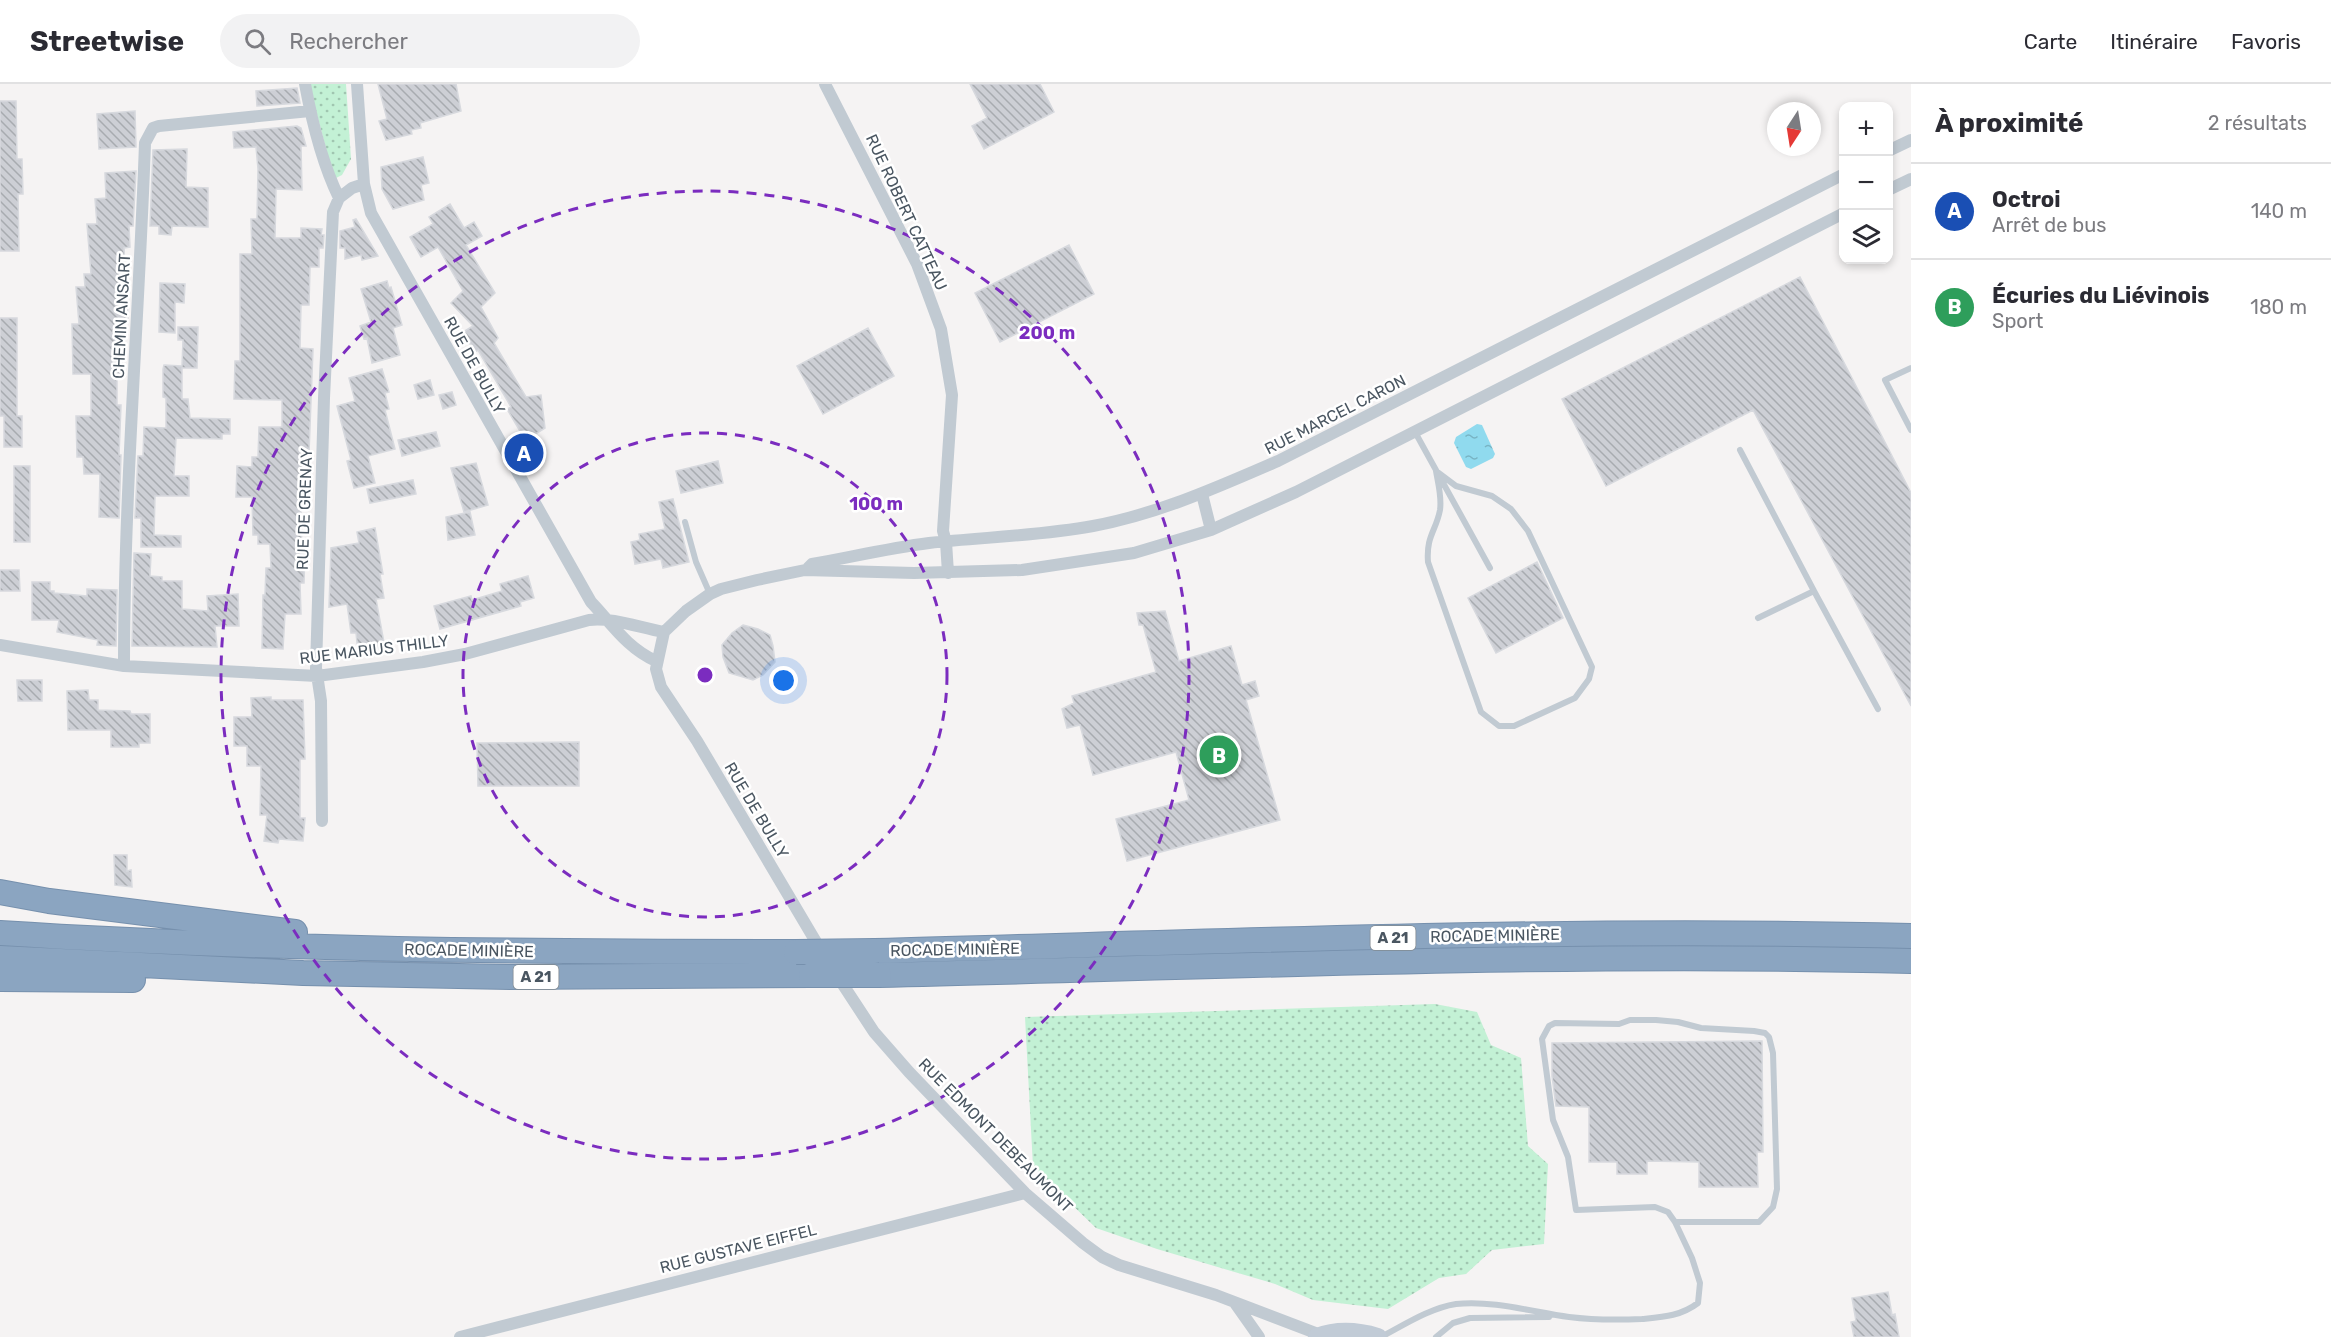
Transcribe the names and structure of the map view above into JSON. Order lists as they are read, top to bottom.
{
  "streets": {
    "highway": ["ROCADE MINIÈRE", "A 21"],
    "street": [
      "RUE ROBERT CATTEAU",
      "CHEMIN ANSART",
      "RUE DE BULLY",
      "RUE MARCEL CARON",
      "RUE DE GRENAY",
      "RUE MARIUS THILLY",
      "RUE EDMONT DEBEAUMONT",
      "RUE GUSTAVE EIFFEL"
    ]
  },
  "crossings": [
    ["RUE ROBERT CATTEAU", "RUE MARCEL CARON"],
    ["CHEMIN ANSART", "RUE MARIUS THILLY"],
    ["RUE DE BULLY", "RUE MARIUS THILLY"],
    ["RUE DE BULLY", "RUE EDMONT DEBEAUMONT"],
    ["RUE DE GRENAY", "RUE MARIUS THILLY"],
    ["RUE EDMONT DEBEAUMONT", "RUE GUSTAVE EIFFEL"]
  ],
  "north": "bottom",
  "page": {
    "header": "Streetwise",
    "search": "Rechercher",
    "nav": ["Carte", "Itinéraire", "Favoris"],
    "heading": ["À proximité", "2 résultats"],
    "map_buttons": ["+", "−"],
    "list": [
      {
        "mark": "A",
        "name": "Octroi",
        "note": "Arrêt de bus",
        "value": "140 m"
      },
      {
        "mark": "B",
        "name": "Écuries du Liévinois",
        "note": "Sport",
        "value": "180 m"
      }
    ],
    "pins": ["A", "B"]
  },
  "rings": ["200 m", "100 m"]
}
